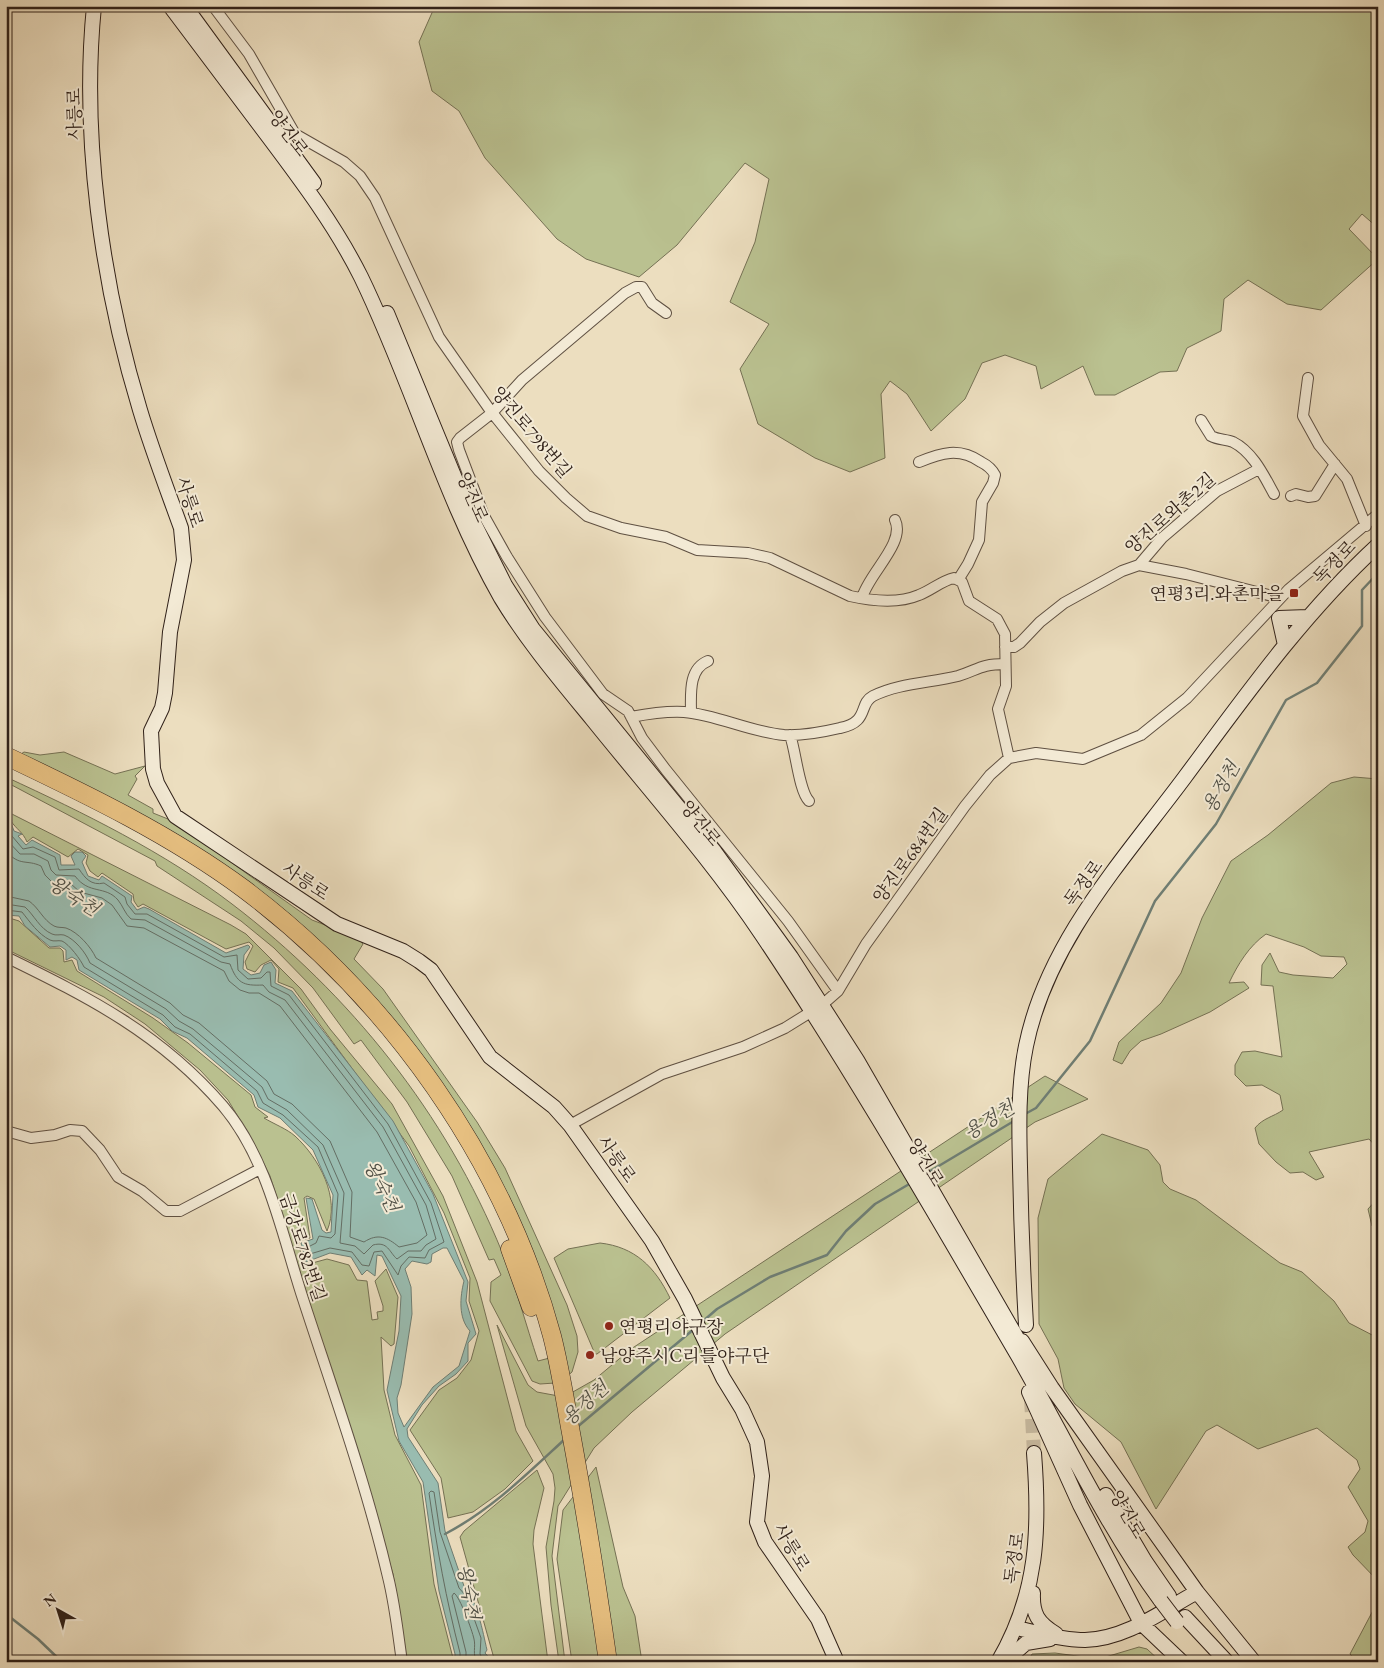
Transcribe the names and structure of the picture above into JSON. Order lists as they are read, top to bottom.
{
  "streets": {
    "main road": ["사릉로", "양진로", "독정로"],
    "street": [
      "양진로798번길",
      "양진로와촌2길",
      "양진로684번길",
      "금강로782번길"
    ]
  },
  "crossings": [
    ["사릉로", "양진로684번길"],
    ["양진로", "양진로684번길"]
  ],
  "water": ["용정천", "왕숙천"],
  "places": {
    "transit": ["연평3리.와촌마을"],
    "other": ["연평리야구장", "남양주시C리틀야구단"]
  },
  "north": "top left"
}
